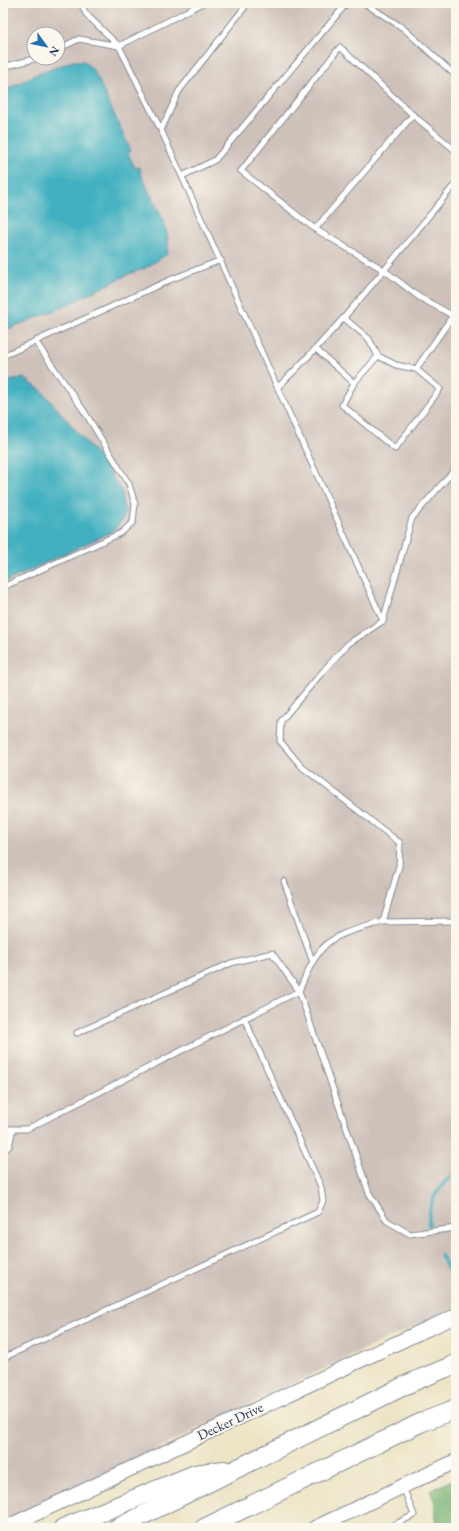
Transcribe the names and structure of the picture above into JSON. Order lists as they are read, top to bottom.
{
  "streets": {
    "main road": ["Decker Drive"]
  },
  "north": "bottom right"
}
